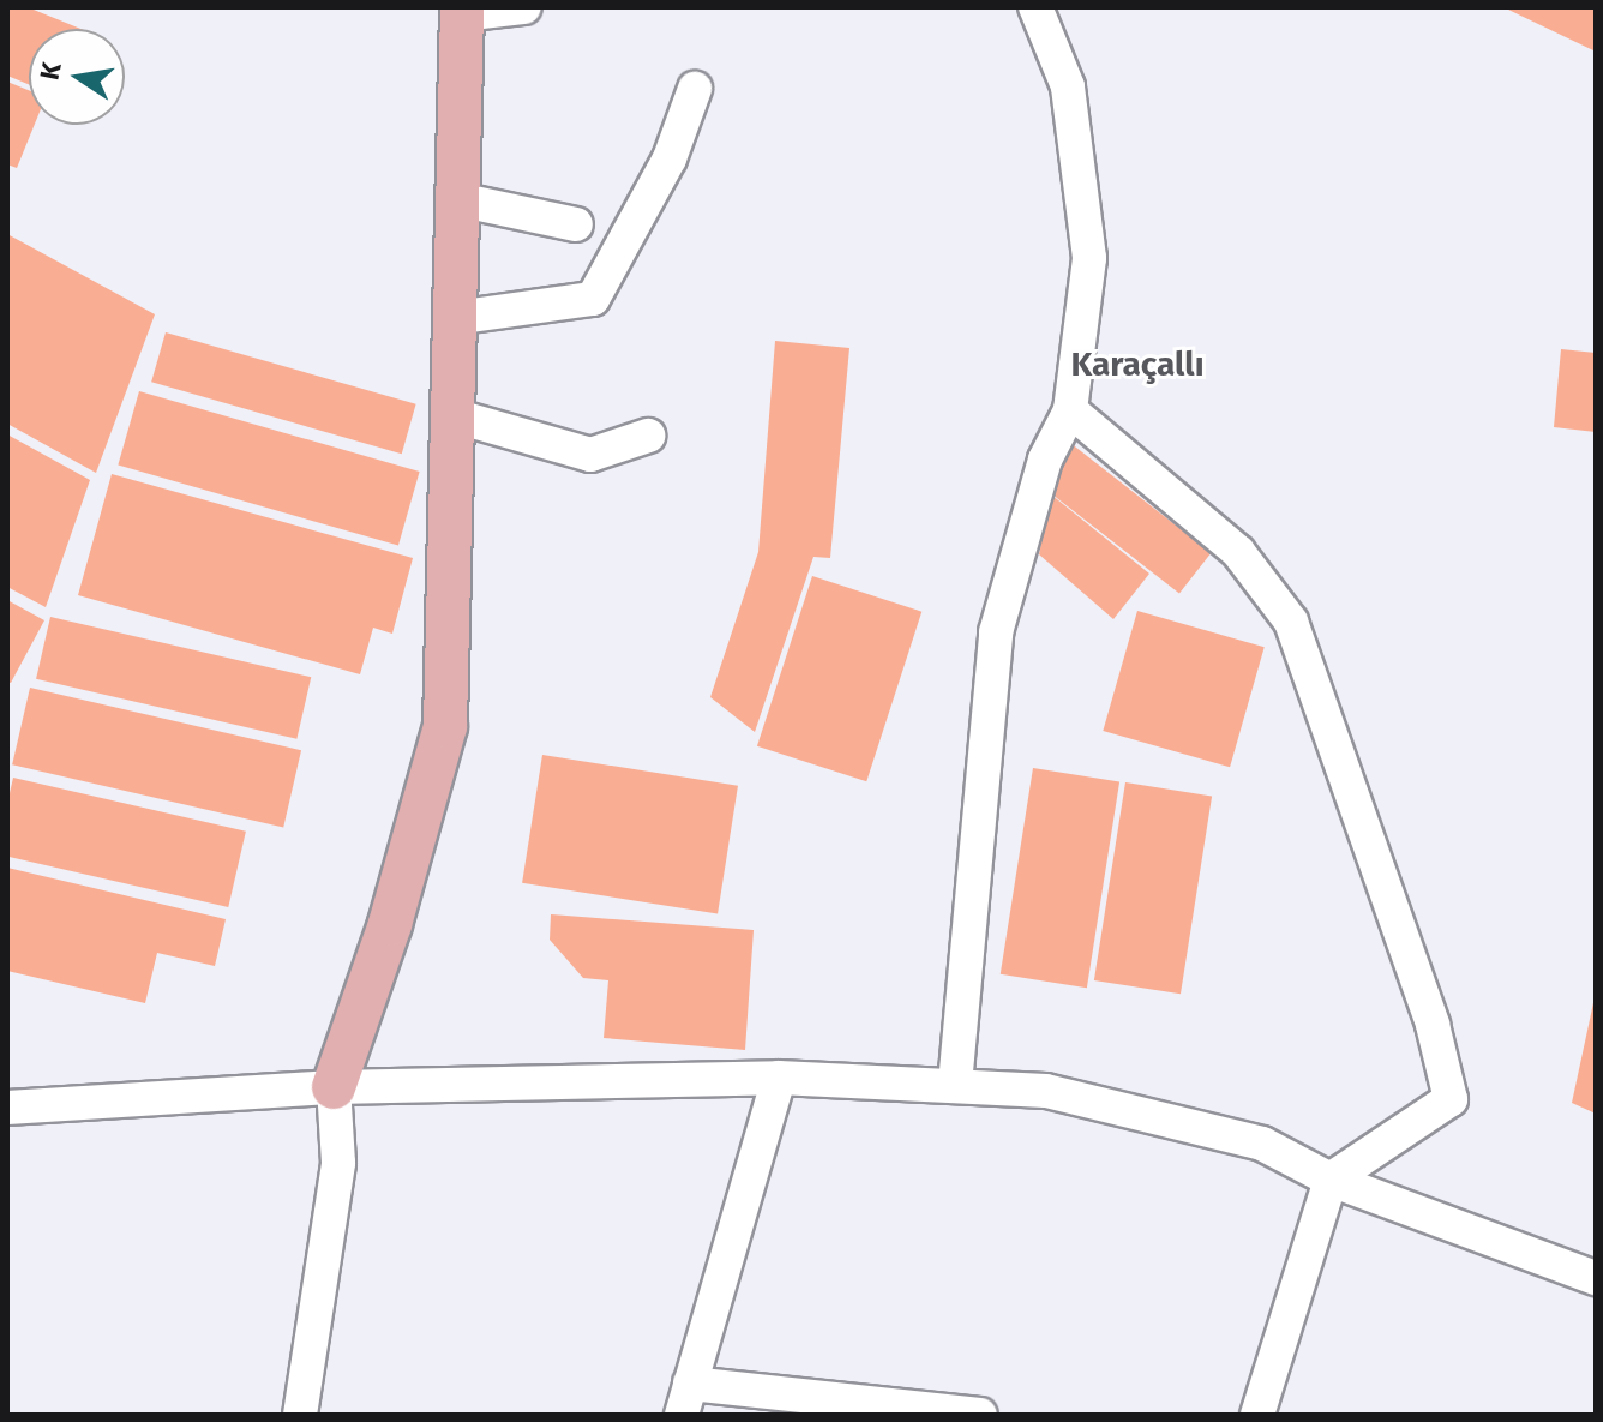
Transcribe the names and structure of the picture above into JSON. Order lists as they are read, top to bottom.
{
  "districts": ["Karaçallı"],
  "north": "left"
}
